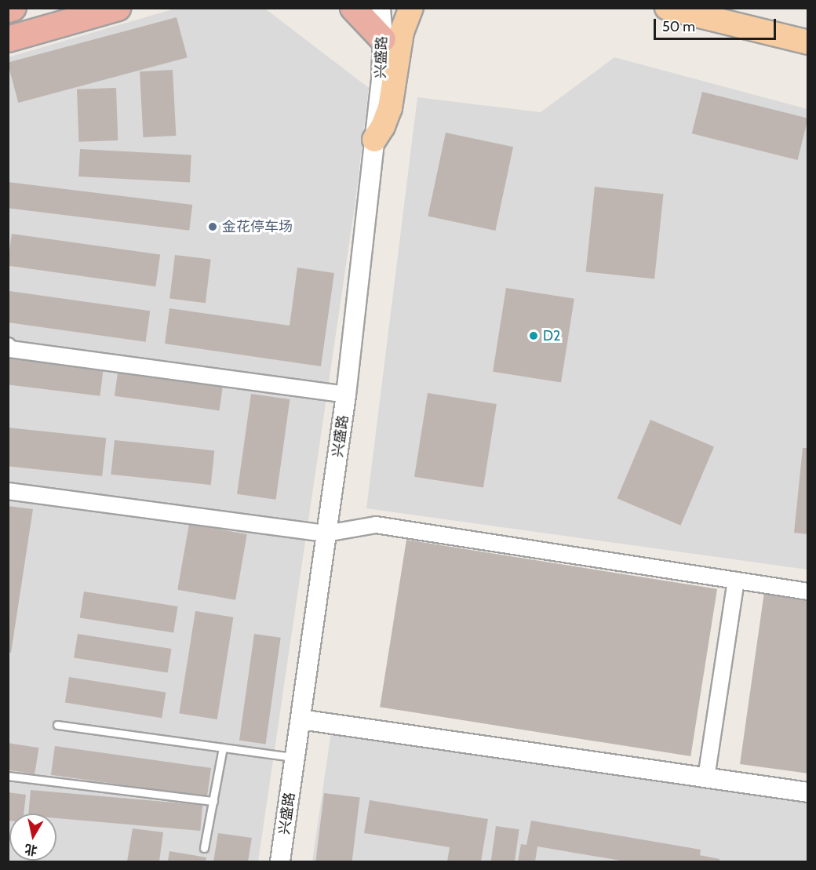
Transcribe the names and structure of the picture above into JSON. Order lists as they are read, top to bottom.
{
  "streets": {
    "street": ["兴盛路"]
  },
  "places": ["金花停车场", "D2"],
  "scale_bar": "50 m",
  "north": "bottom"
}
